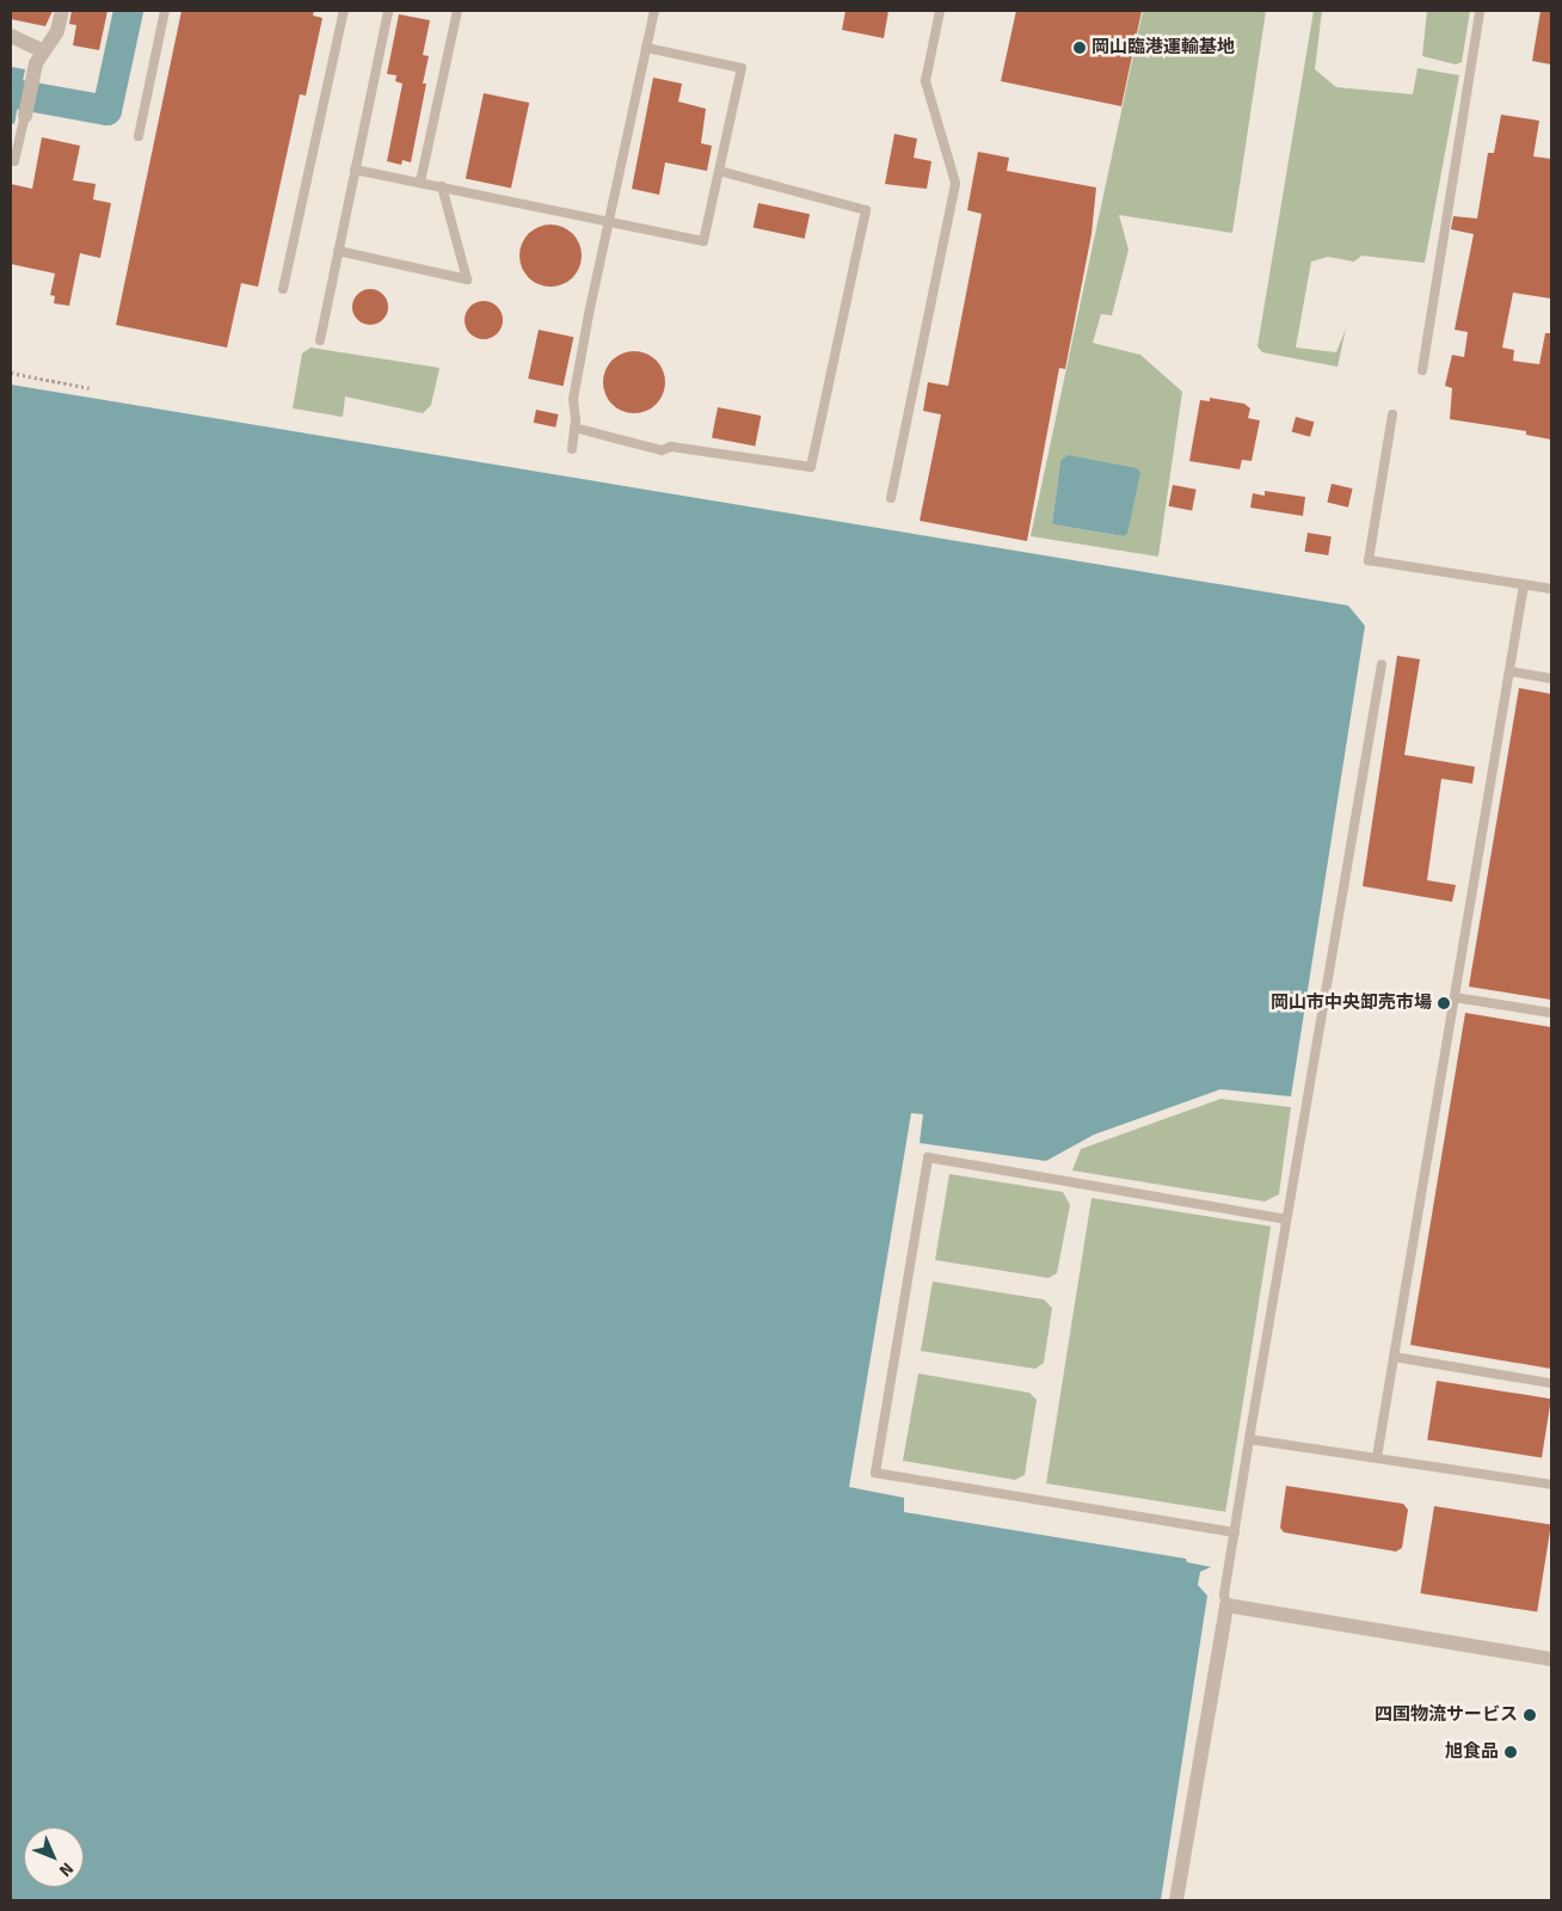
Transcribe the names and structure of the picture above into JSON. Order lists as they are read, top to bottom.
{
  "places": [
    "岡山臨港運輸基地",
    "岡山市中央卸売市場",
    "四国物流サービス",
    "旭食品"
  ],
  "north": "bottom right"
}
